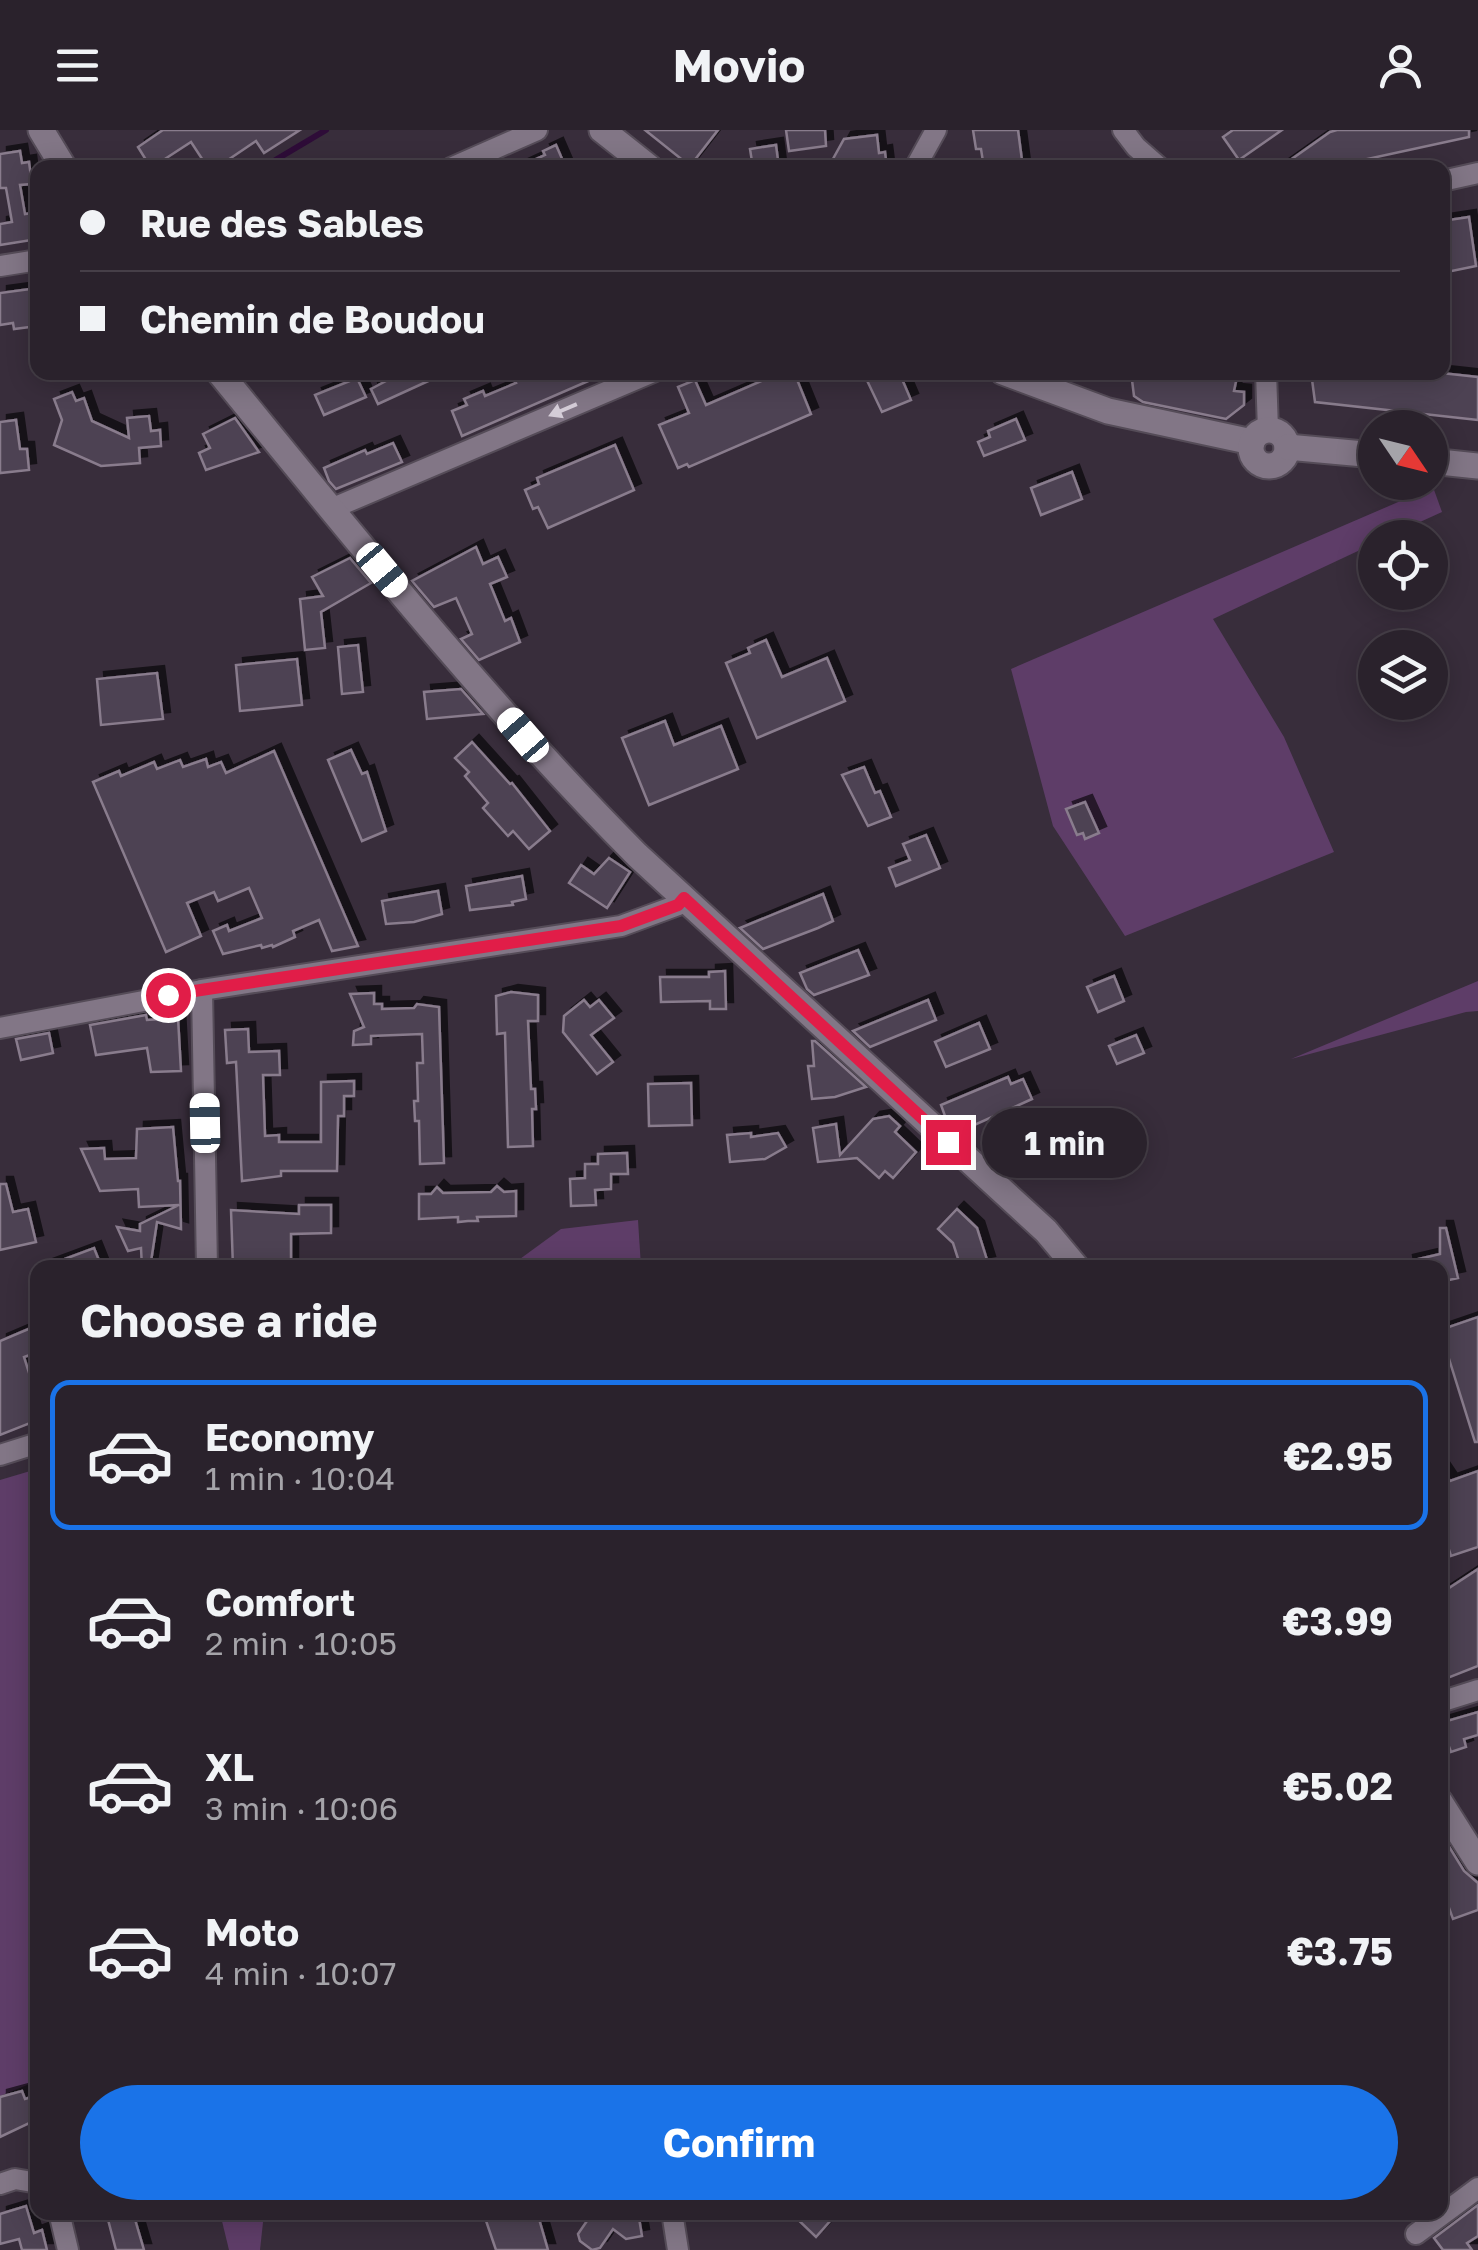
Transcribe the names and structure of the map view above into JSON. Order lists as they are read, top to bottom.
{
  "north": "bottom right",
  "page": {
    "header": "Movio",
    "banner": ["Rue des Sables", "Chemin de Boudou"],
    "bubble": "1 min",
    "heading": "Choose a ride",
    "list": [
      {
        "name": "Economy",
        "note": "1 min · 10:04",
        "value": "€2.95"
      },
      {
        "name": "Comfort",
        "note": "2 min · 10:05",
        "value": "€3.99"
      },
      {
        "name": "XL",
        "note": "3 min · 10:06",
        "value": "€5.02"
      },
      {
        "name": "Moto",
        "note": "4 min · 10:07",
        "value": "€3.75"
      }
    ],
    "buttons": "Confirm"
  }
}
